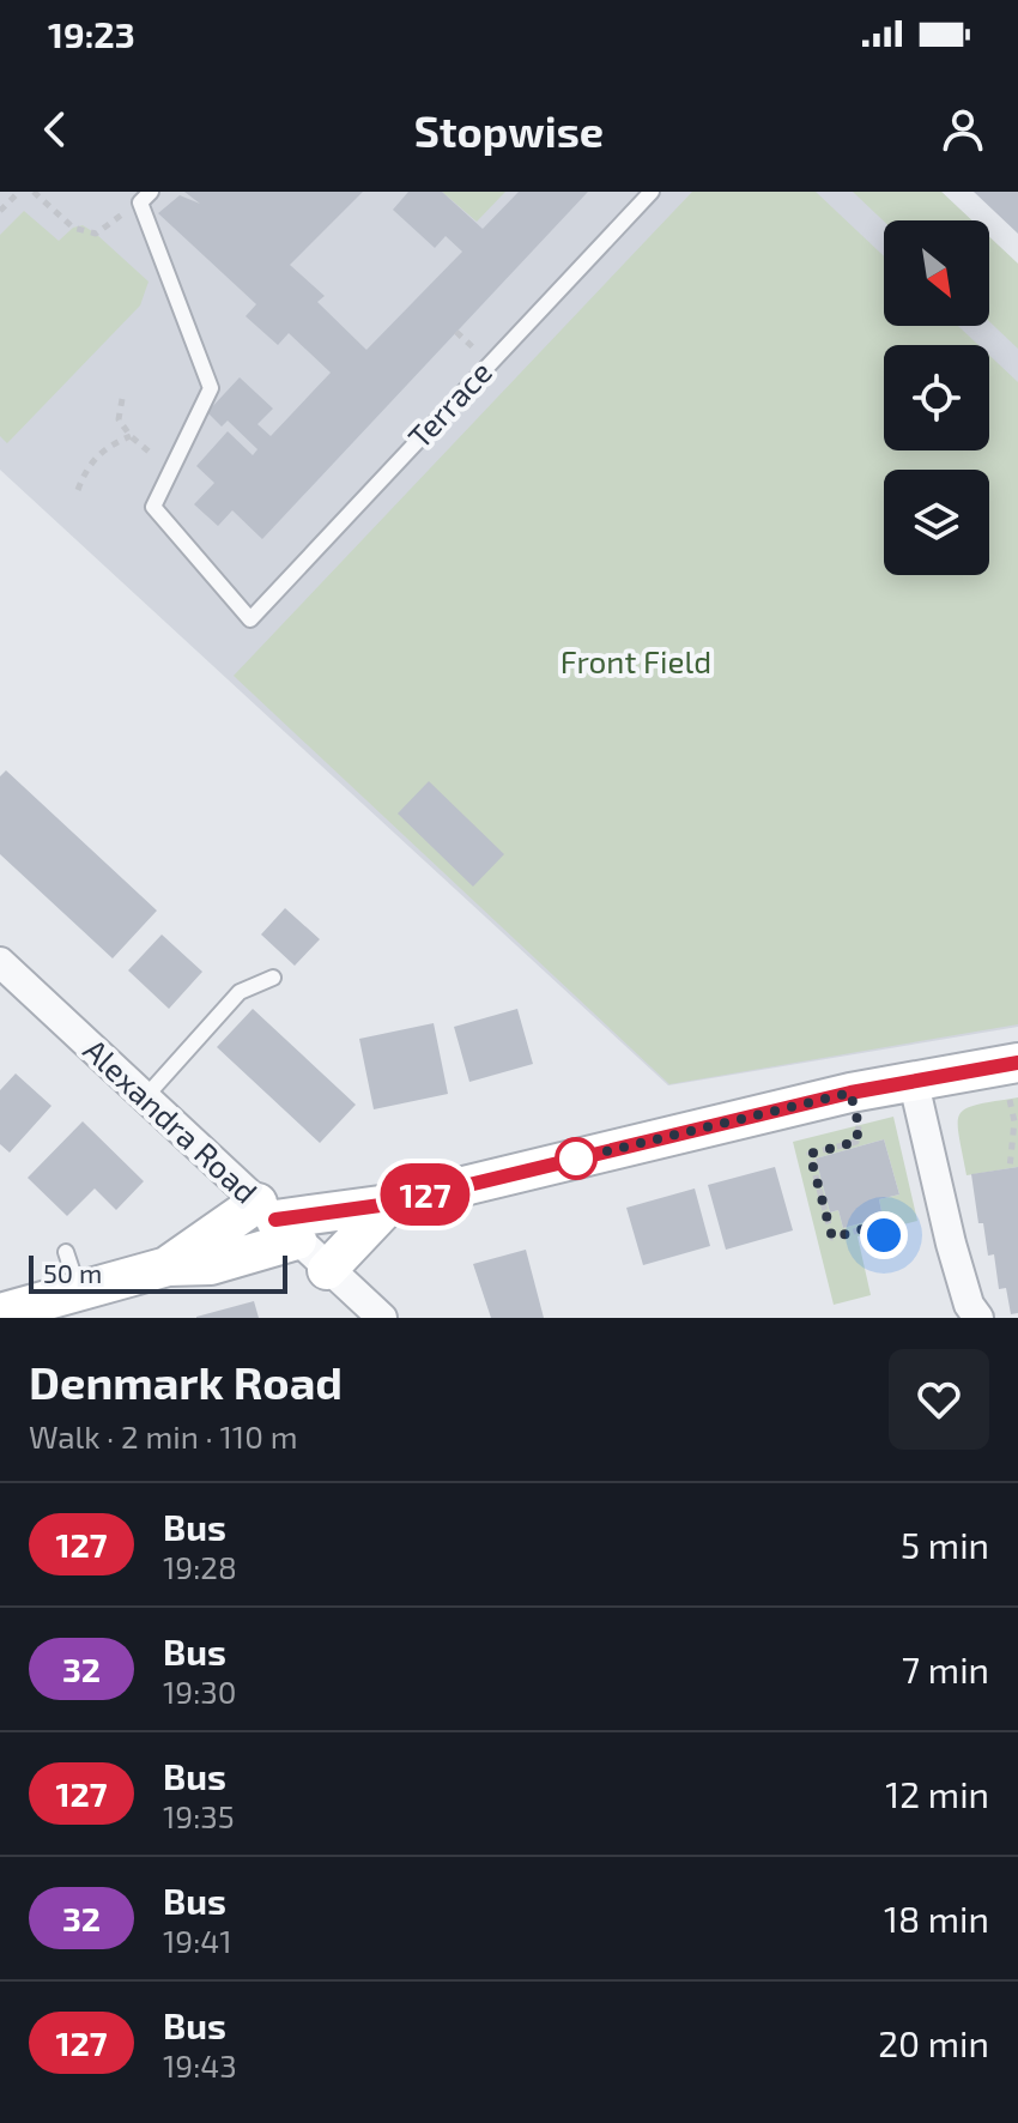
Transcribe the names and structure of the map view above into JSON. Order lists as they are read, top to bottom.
{
  "streets": {
    "street": ["Alexandra Road"],
    "lane": ["Terrace"]
  },
  "parks": ["Front Field"],
  "lines": ["bus line 127"],
  "scale_bar": "50 m",
  "north": "bottom right",
  "page": {
    "status": "19:23",
    "header": "Stopwise",
    "on_map": "127",
    "scale": "50 m",
    "heading": ["Denmark Road", "Walk · 2 min · 110 m"],
    "list": [
      {
        "mark": "127",
        "name": "Bus",
        "note": "19:28",
        "value": "5 min"
      },
      {
        "mark": "32",
        "name": "Bus",
        "note": "19:30",
        "value": "7 min"
      },
      {
        "mark": "127",
        "name": "Bus",
        "note": "19:35",
        "value": "12 min"
      },
      {
        "mark": "32",
        "name": "Bus",
        "note": "19:41",
        "value": "18 min"
      },
      {
        "mark": "127",
        "name": "Bus",
        "note": "19:43",
        "value": "20 min"
      }
    ]
  }
}
